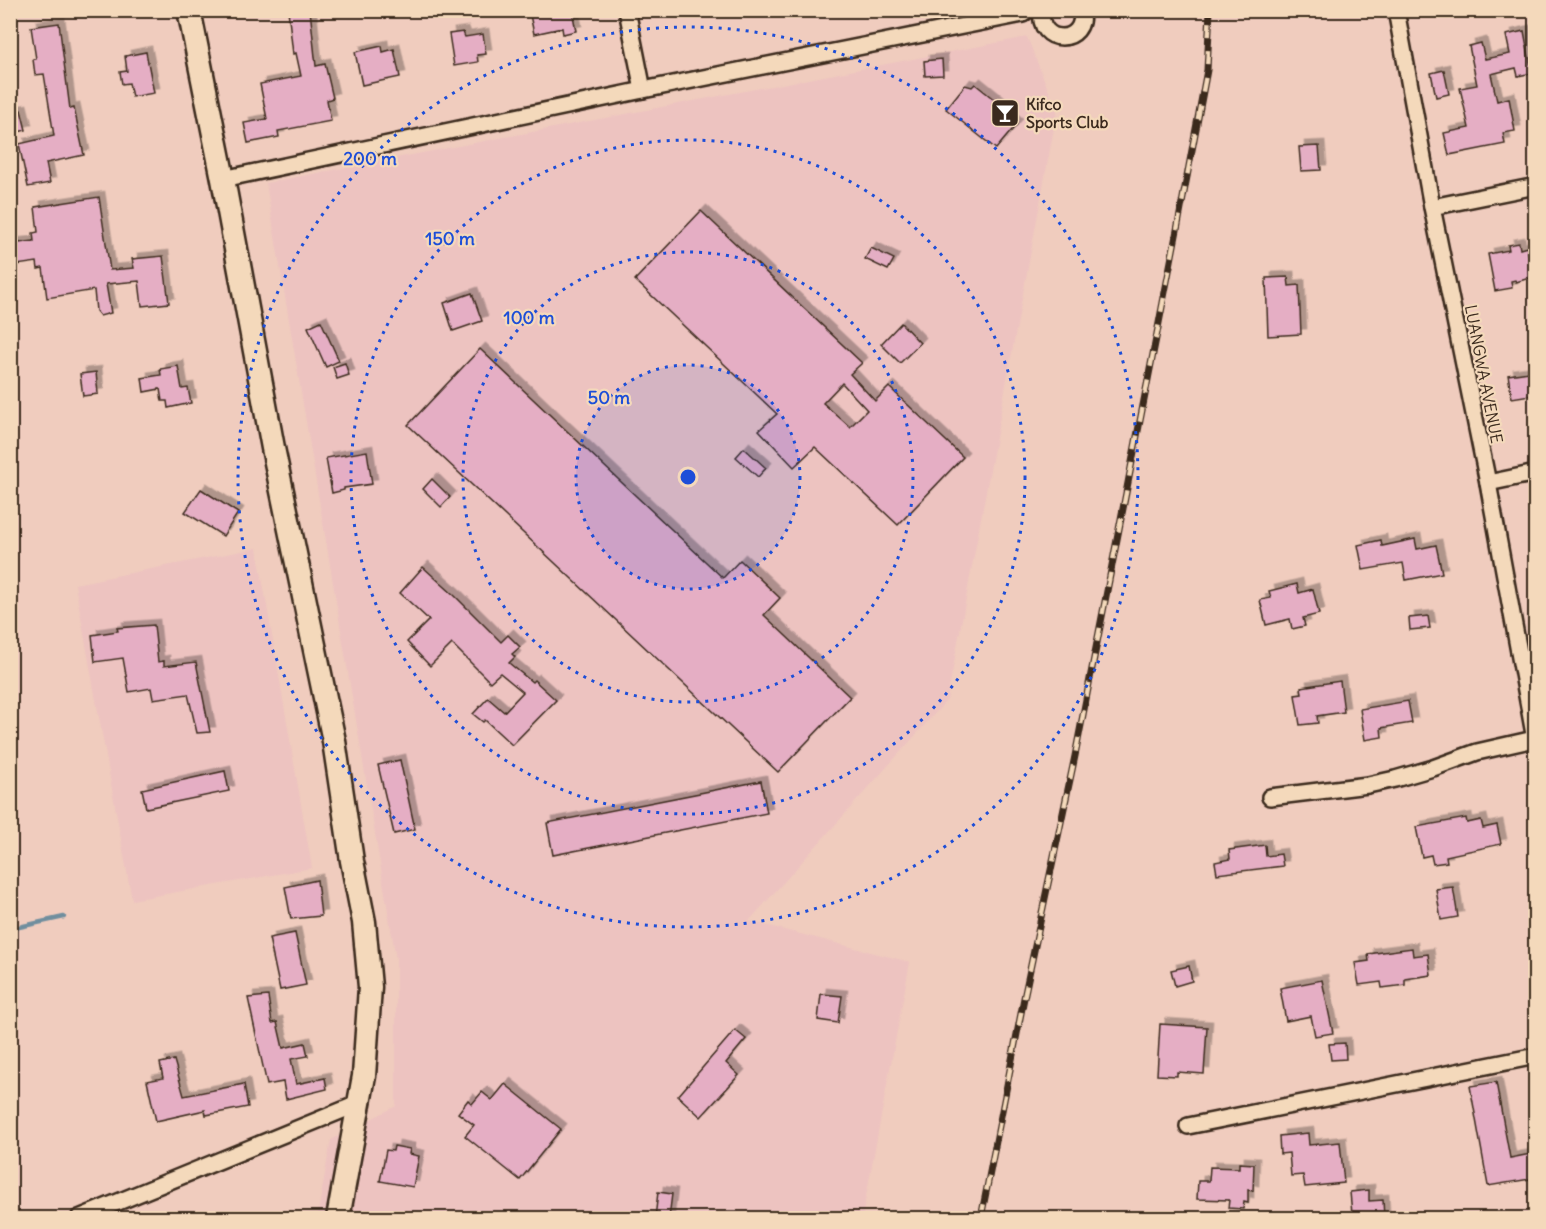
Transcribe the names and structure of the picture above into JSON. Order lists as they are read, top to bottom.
{
  "streets": {
    "street": ["LUANGWA AVENUE"]
  },
  "places": {
    "bar": ["Kifco Sports Club"]
  },
  "rings": [
    "200 m",
    "150 m",
    "100 m",
    "50 m"
  ]
}
